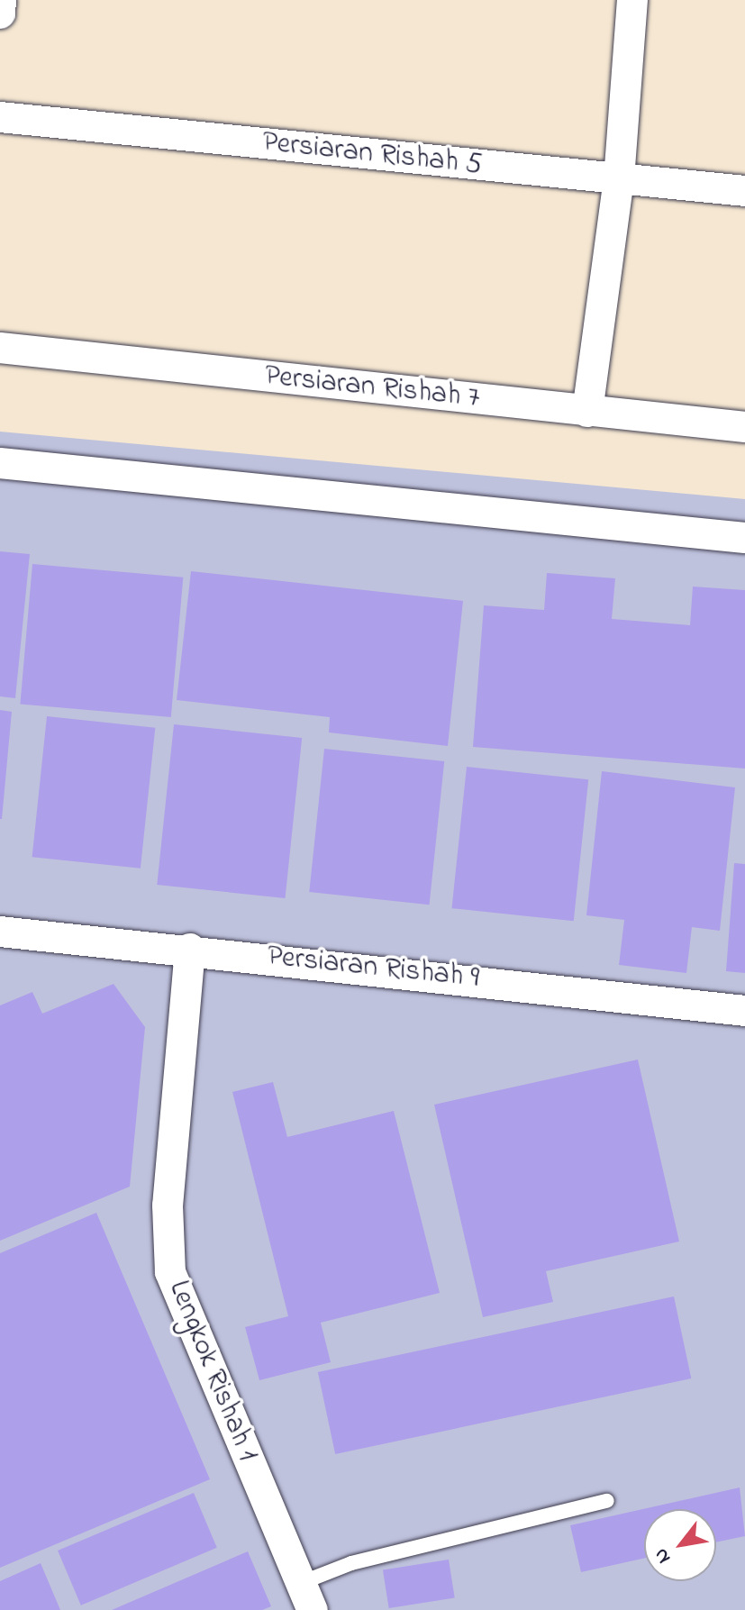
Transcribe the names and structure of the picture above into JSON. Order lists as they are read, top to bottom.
{
  "streets": {
    "street": [
      "Persiaran Rishah 5",
      "Persiaran Rishah 7",
      "Persiaran Rishah 9",
      "Lengkok Rishah 1"
    ]
  },
  "crossings": [
    ["Persiaran Rishah 9", "Lengkok Rishah 1"]
  ],
  "north": "bottom left"
}
